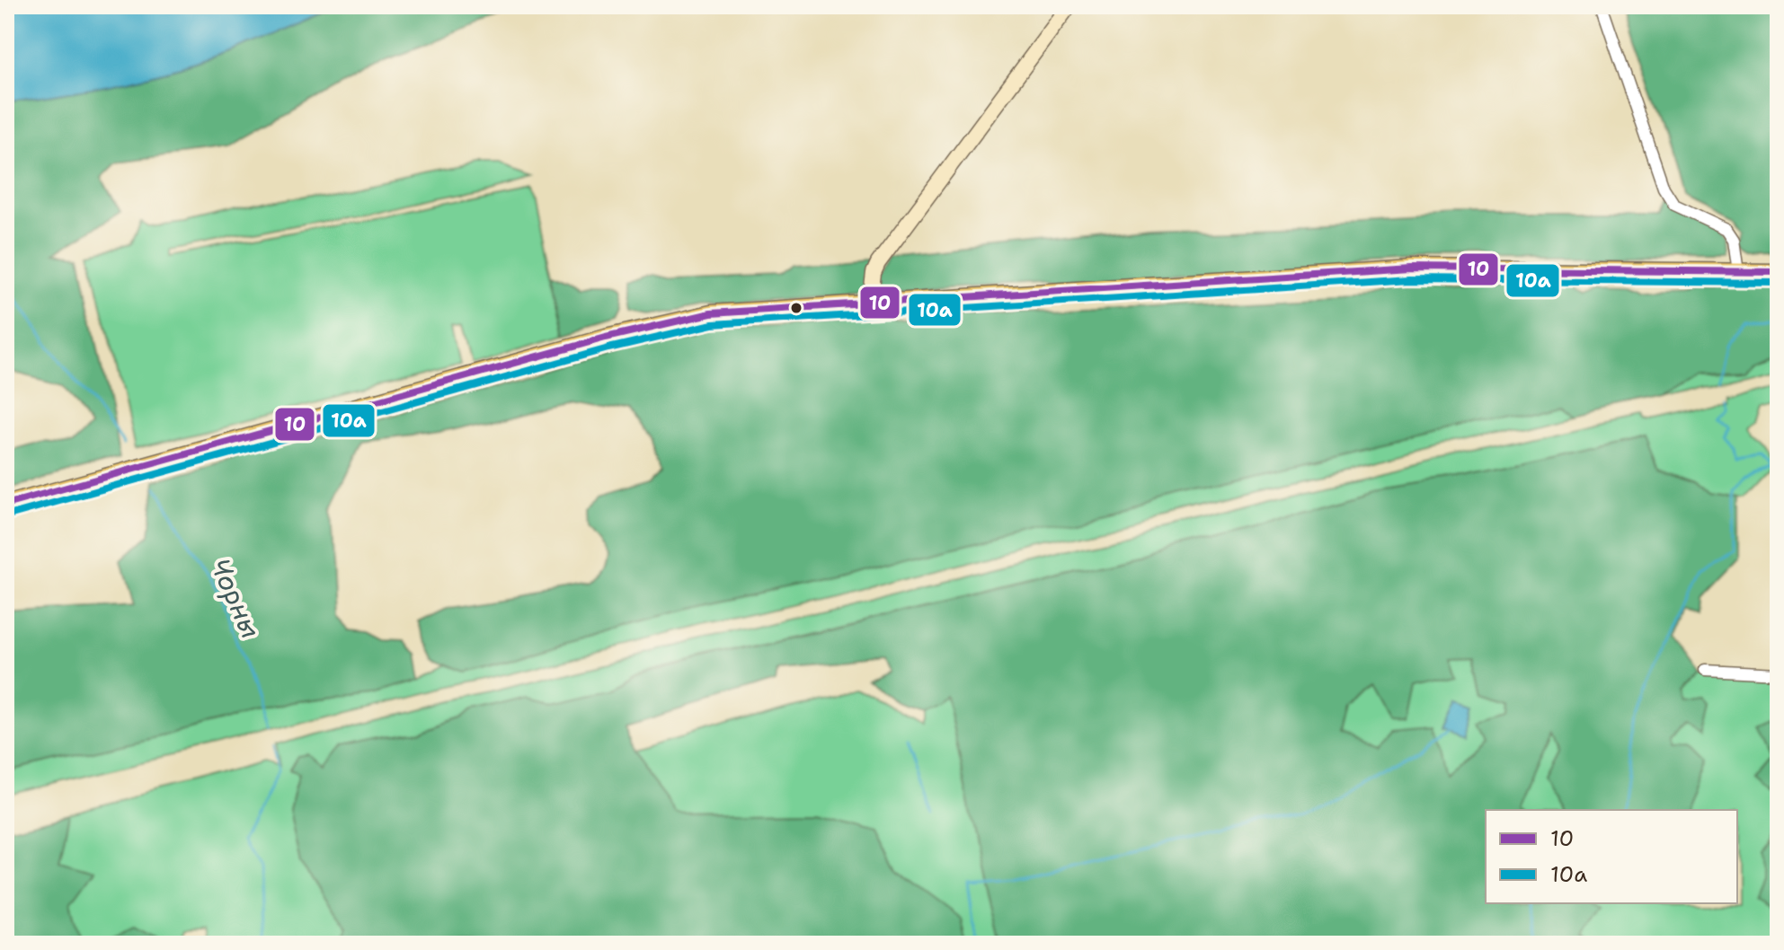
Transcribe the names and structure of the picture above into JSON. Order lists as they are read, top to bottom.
{
  "water": ["Чорны"],
  "lines": ["transit line 10", "transit line 10а"],
  "legend": ["10", "10а"]
}
